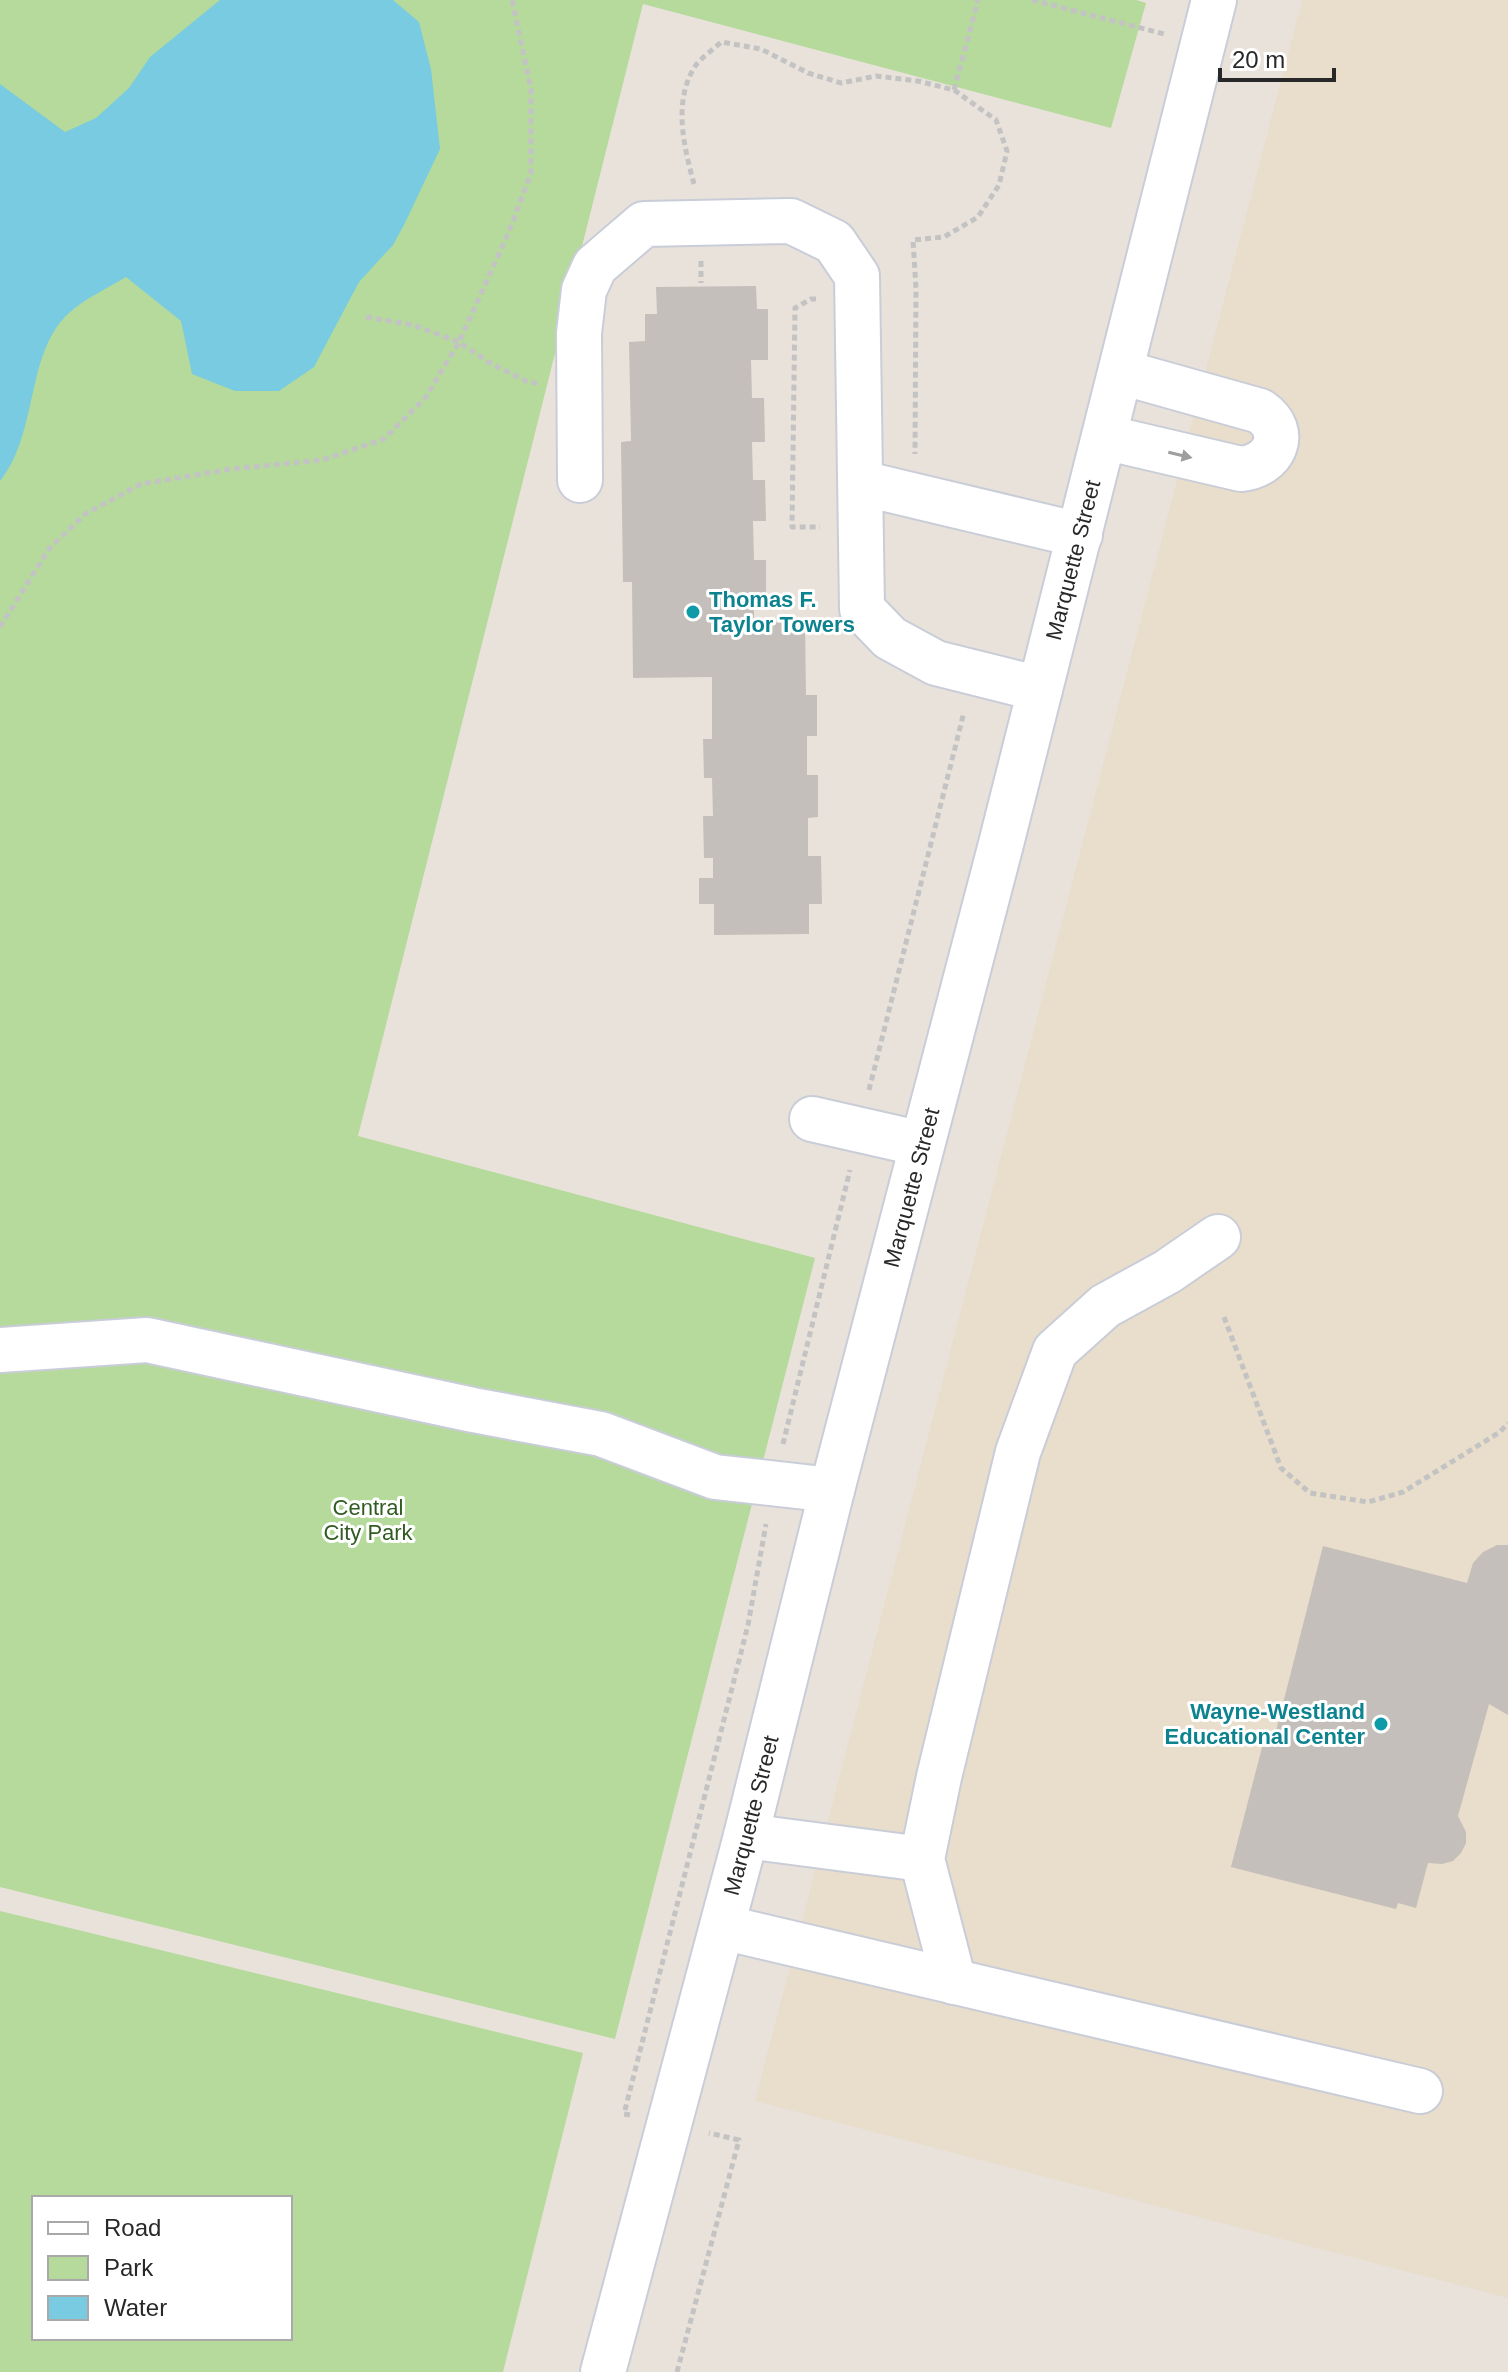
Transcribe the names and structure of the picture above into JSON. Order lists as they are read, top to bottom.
{
  "streets": {
    "street": ["Marquette Street"]
  },
  "parks": ["Central City Park"],
  "places": ["Thomas F. Taylor Towers", "Wayne-Westland Educational Center"],
  "legend": ["Road", "Park", "Water"],
  "scale_bar": "20 m"
}
